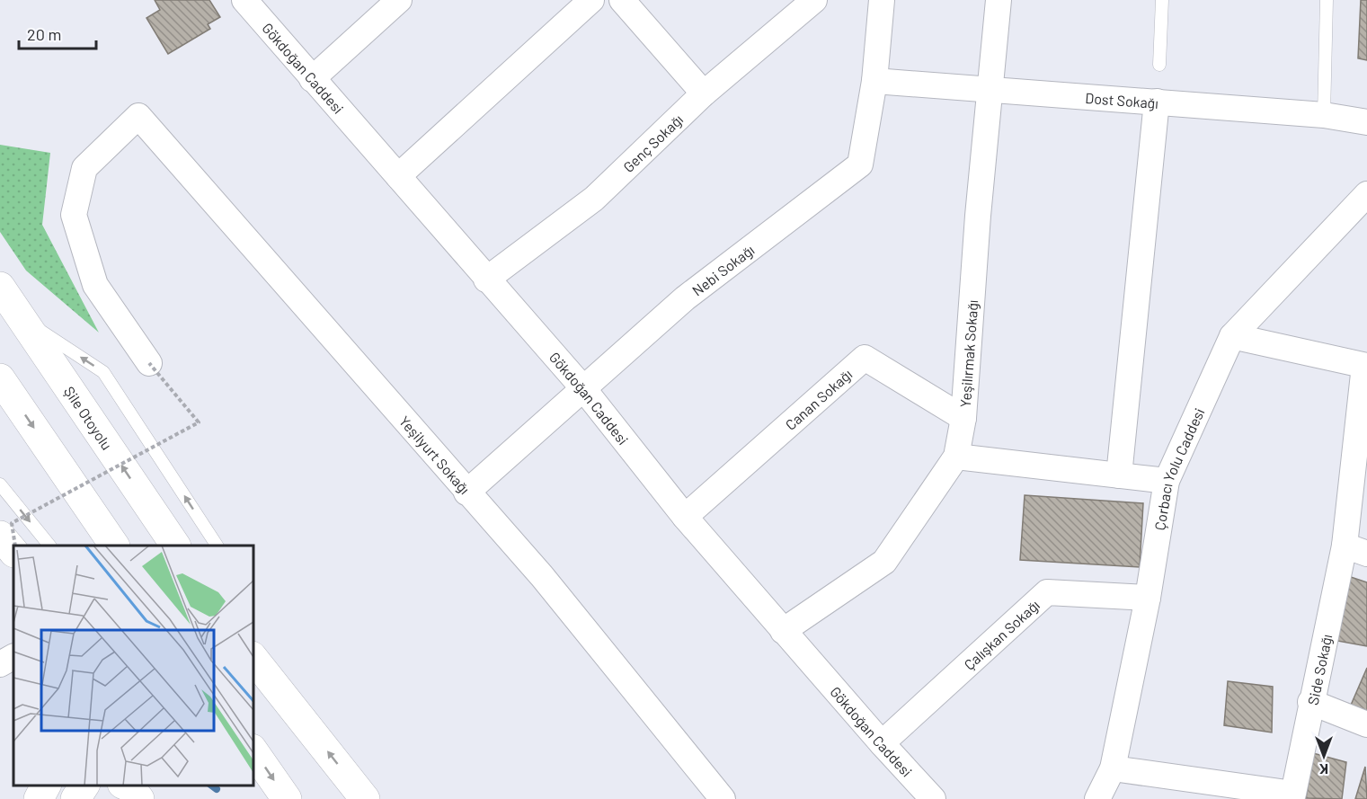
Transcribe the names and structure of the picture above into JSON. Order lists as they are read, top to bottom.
{
  "streets": {
    "main road": ["Şile Otoyolu"],
    "street": [
      "Gökdoğan Caddesi",
      "Dost Sokağı",
      "Genç Sokağı",
      "Nebi Sokağı",
      "Yeşilırmak Sokağı",
      "Canan Sokağı",
      "Yeşilyurt Sokağı",
      "Çorbacı Yolu Caddesi",
      "Çalışkan Sokağı",
      "Side Sokağı"
    ]
  },
  "crossings": [
    ["Gökdoğan Caddesi", "Genç Sokağı"],
    ["Gökdoğan Caddesi", "Nebi Sokağı"],
    ["Gökdoğan Caddesi", "Yeşilırmak Sokağı"],
    ["Gökdoğan Caddesi", "Canan Sokağı"],
    ["Gökdoğan Caddesi", "Çalışkan Sokağı"],
    ["Dost Sokağı", "Nebi Sokağı"],
    ["Dost Sokağı", "Yeşilırmak Sokağı"],
    ["Nebi Sokağı", "Yeşilyurt Sokağı"],
    ["Yeşilırmak Sokağı", "Canan Sokağı"],
    ["Çorbacı Yolu Caddesi", "Çalışkan Sokağı"],
    ["Çorbacı Yolu Caddesi", "Side Sokağı"]
  ],
  "scale_bar": "20 m",
  "north": "bottom"
}
